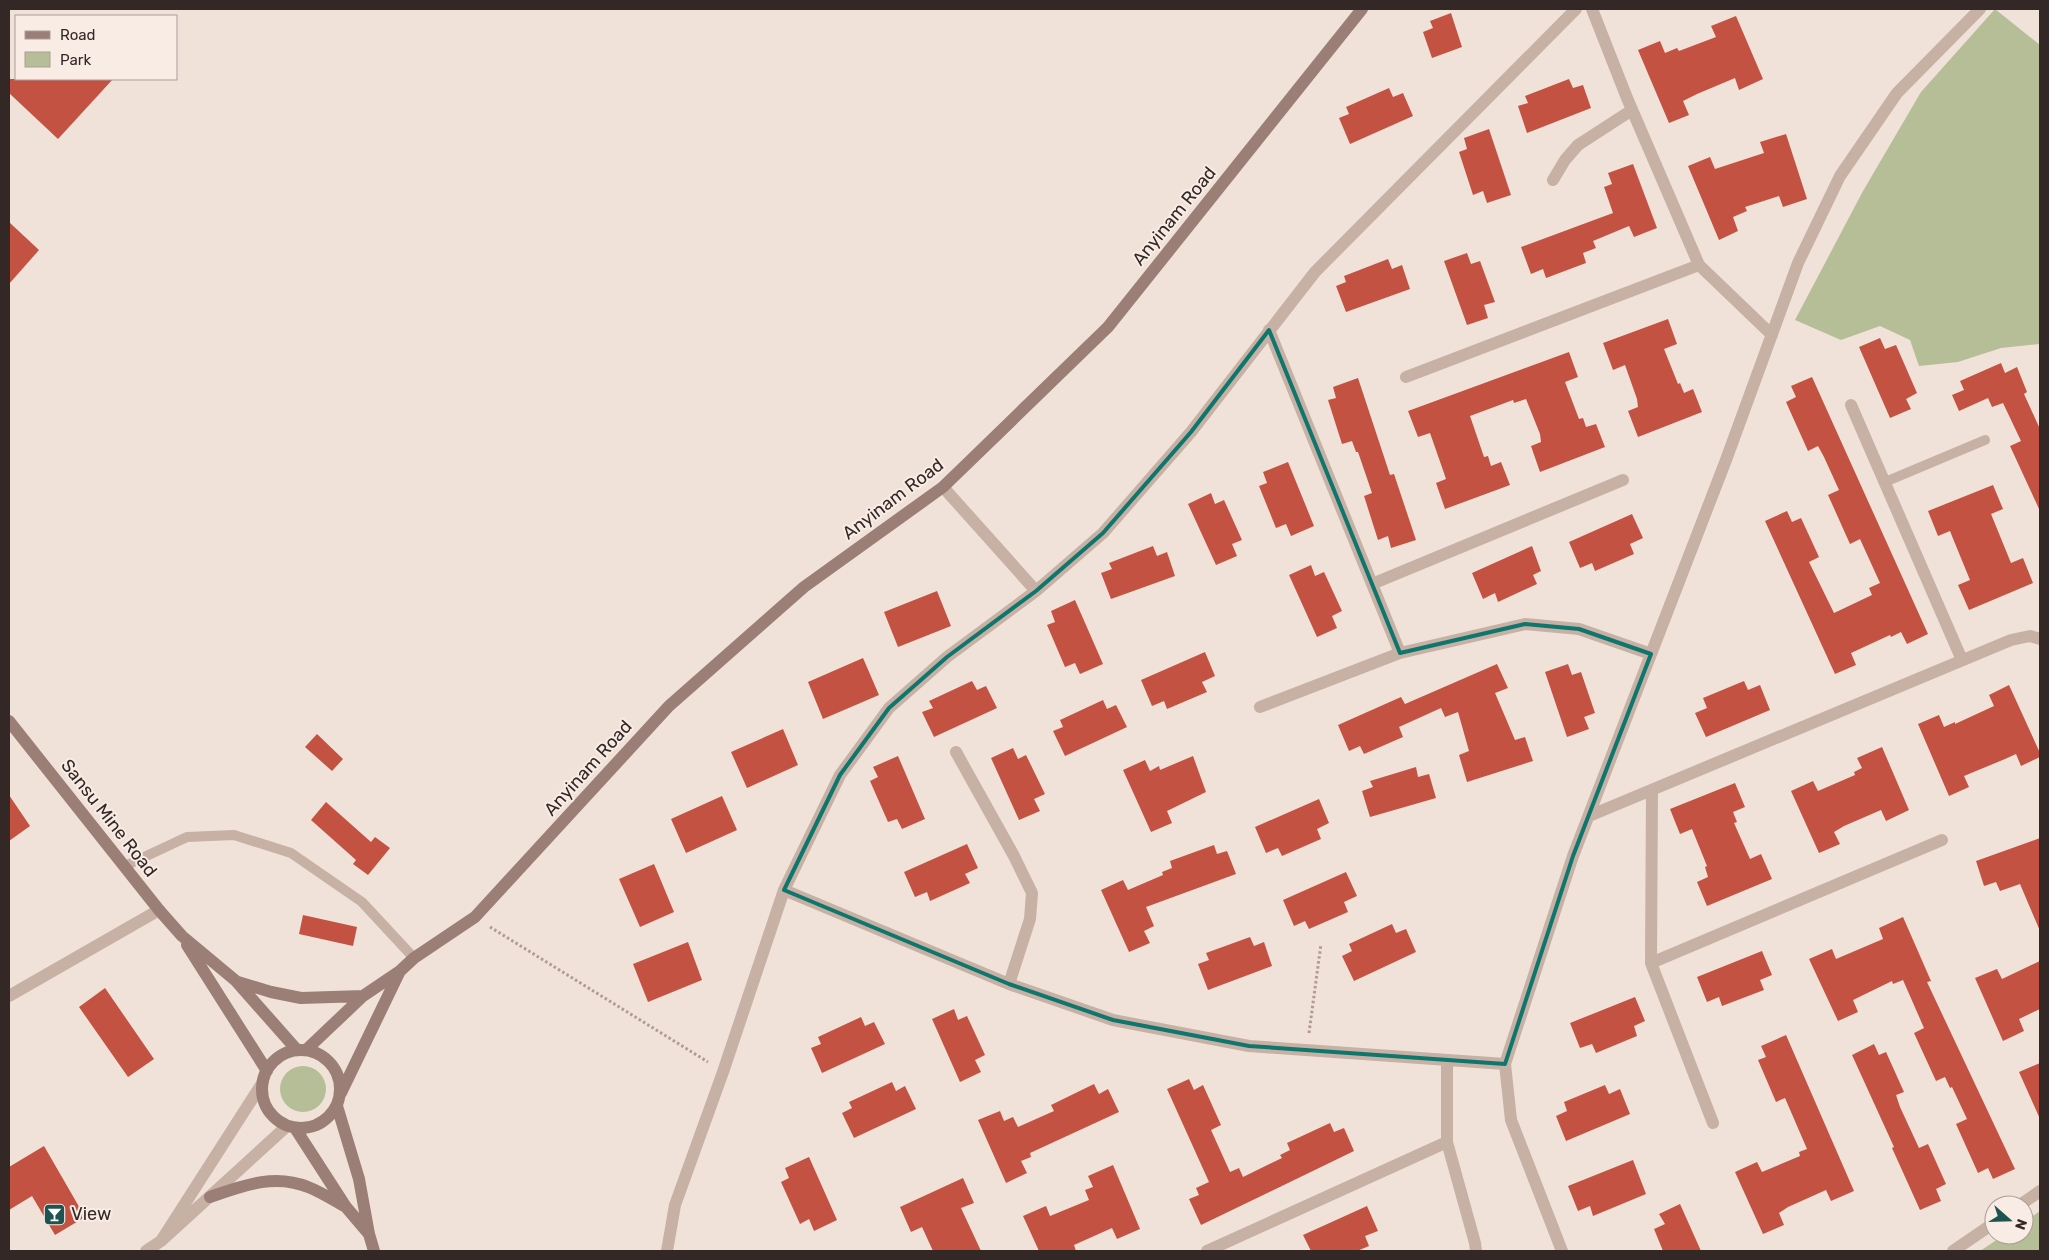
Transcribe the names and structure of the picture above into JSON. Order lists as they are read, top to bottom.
{
  "streets": {
    "street": ["Anyinam Road", "Sansu Mine Road"]
  },
  "crossings": [
    ["Anyinam Road", "Sansu Mine Road"]
  ],
  "places": {
    "bar": ["View"]
  },
  "legend": ["Road", "Park"],
  "north": "right"
}
